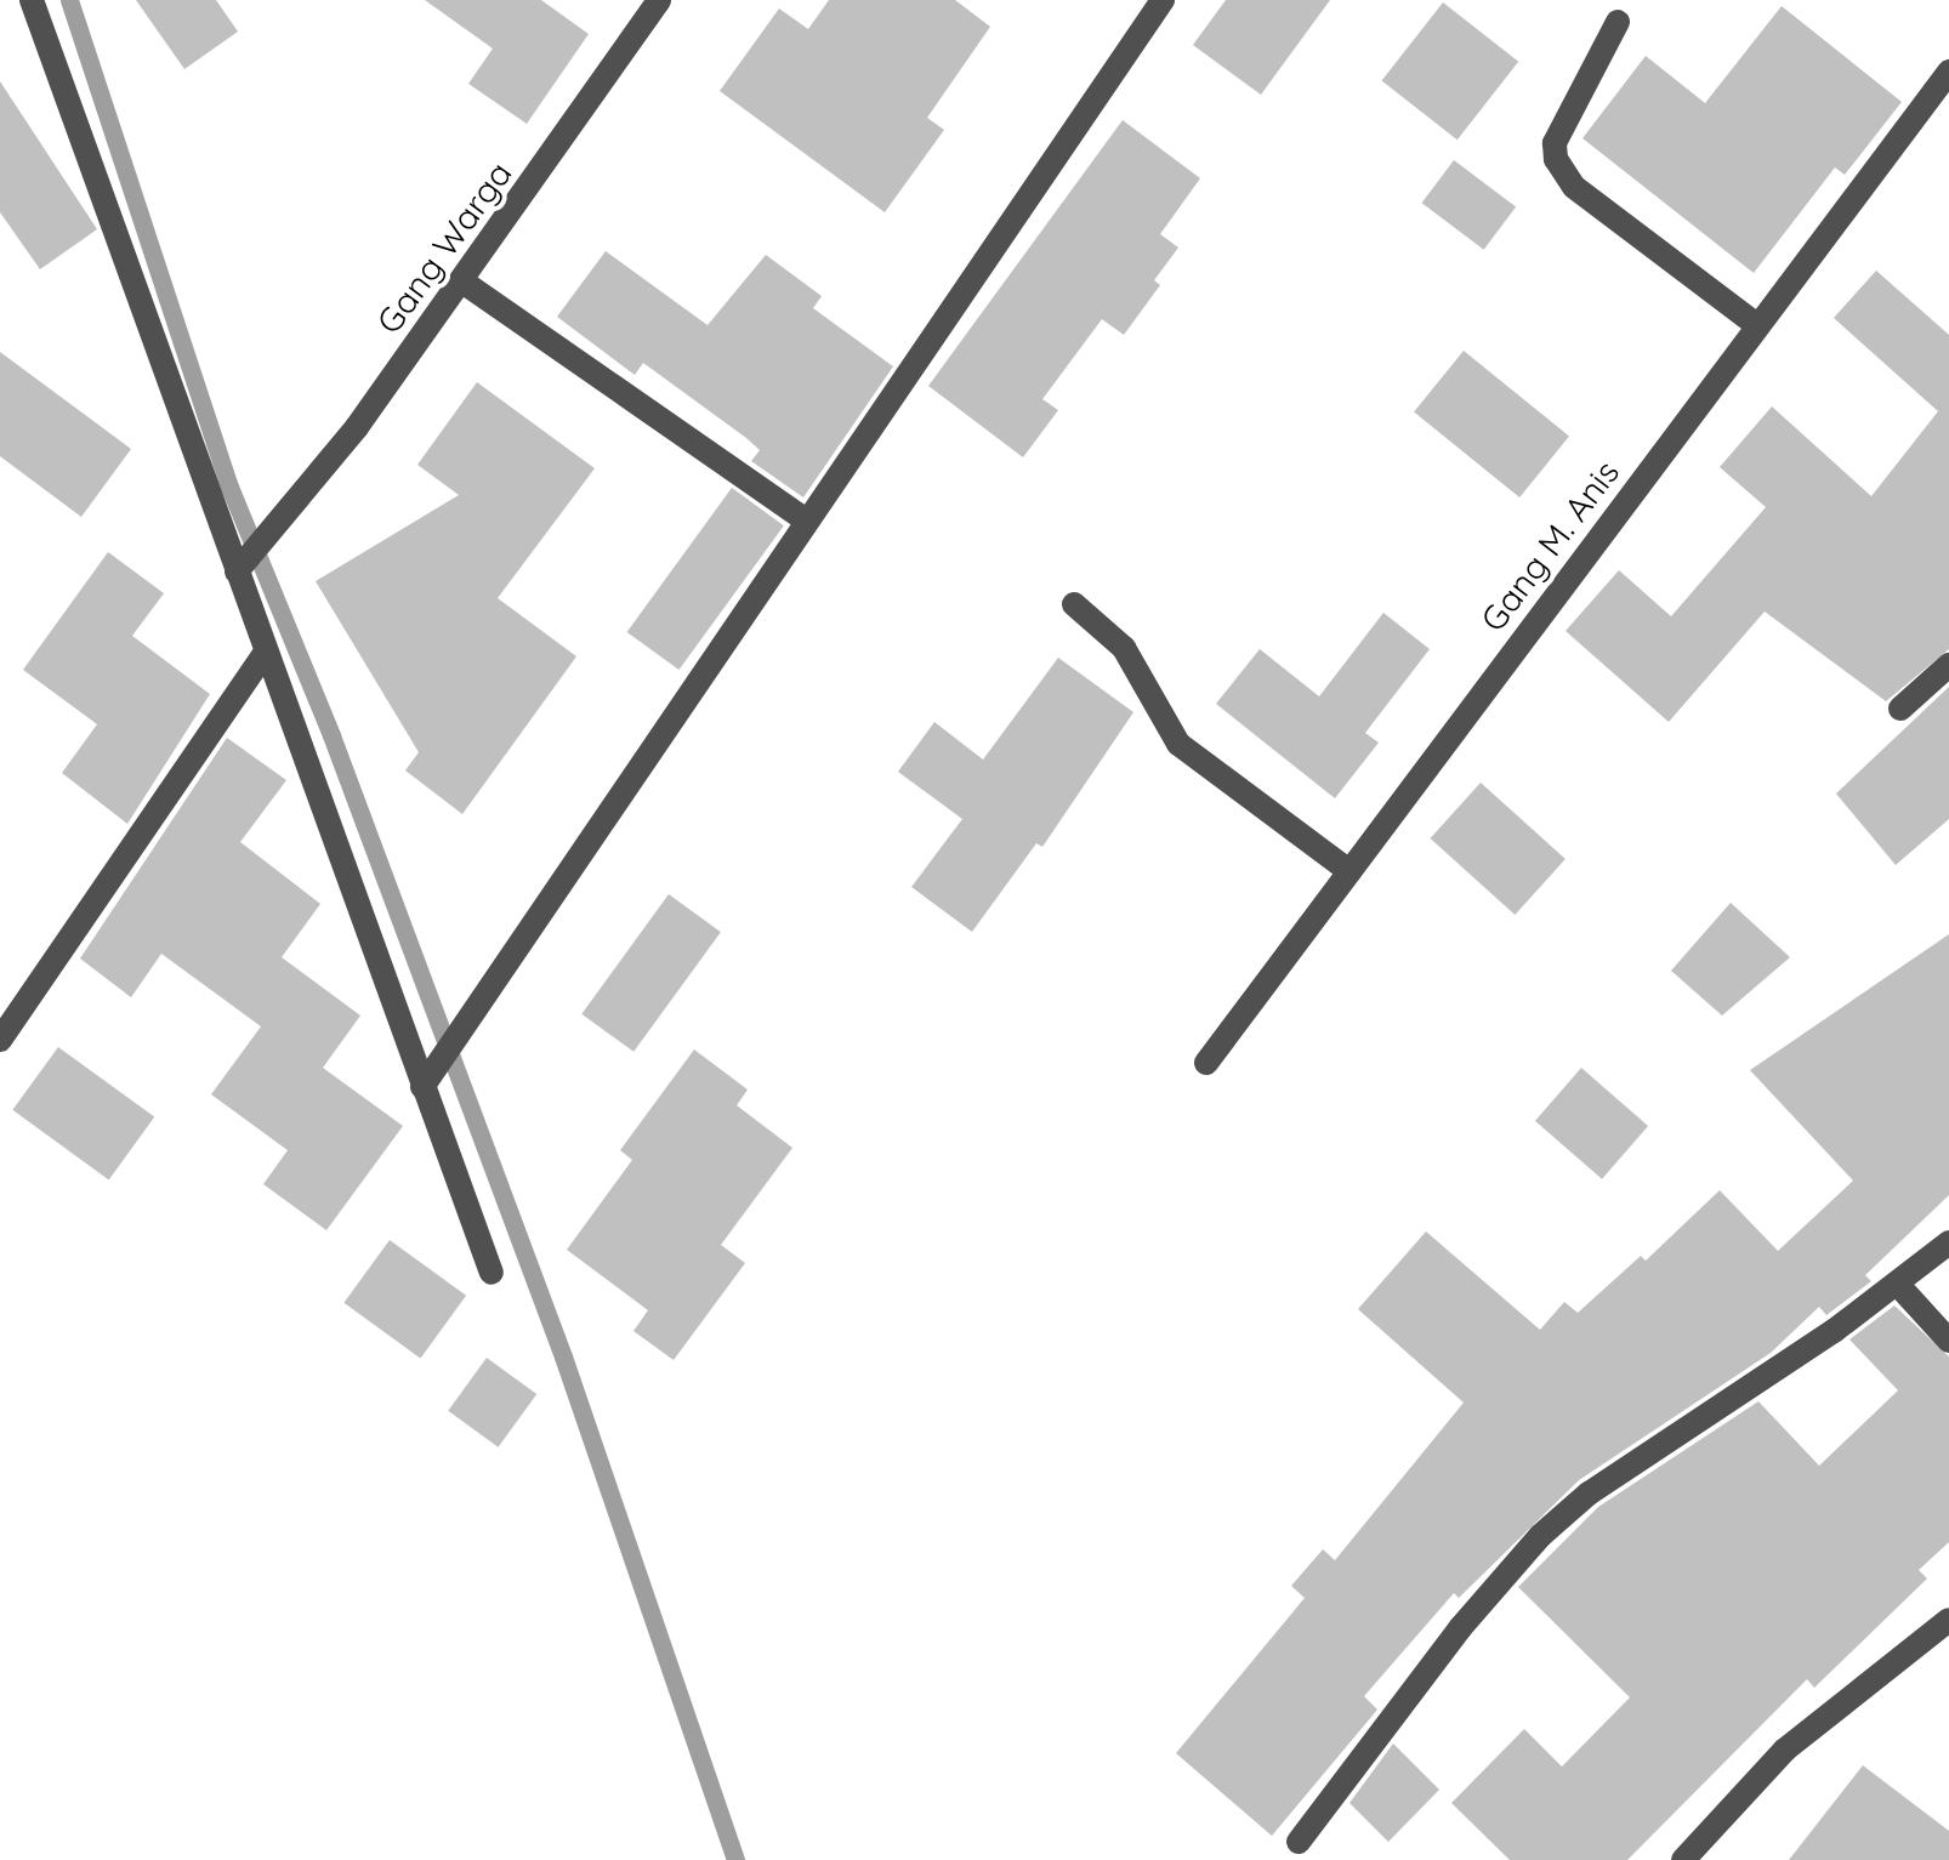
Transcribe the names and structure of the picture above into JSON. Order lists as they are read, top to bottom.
{
  "streets": {
    "street": ["Gang Warga", "Gang M. Anis"]
  }
}
